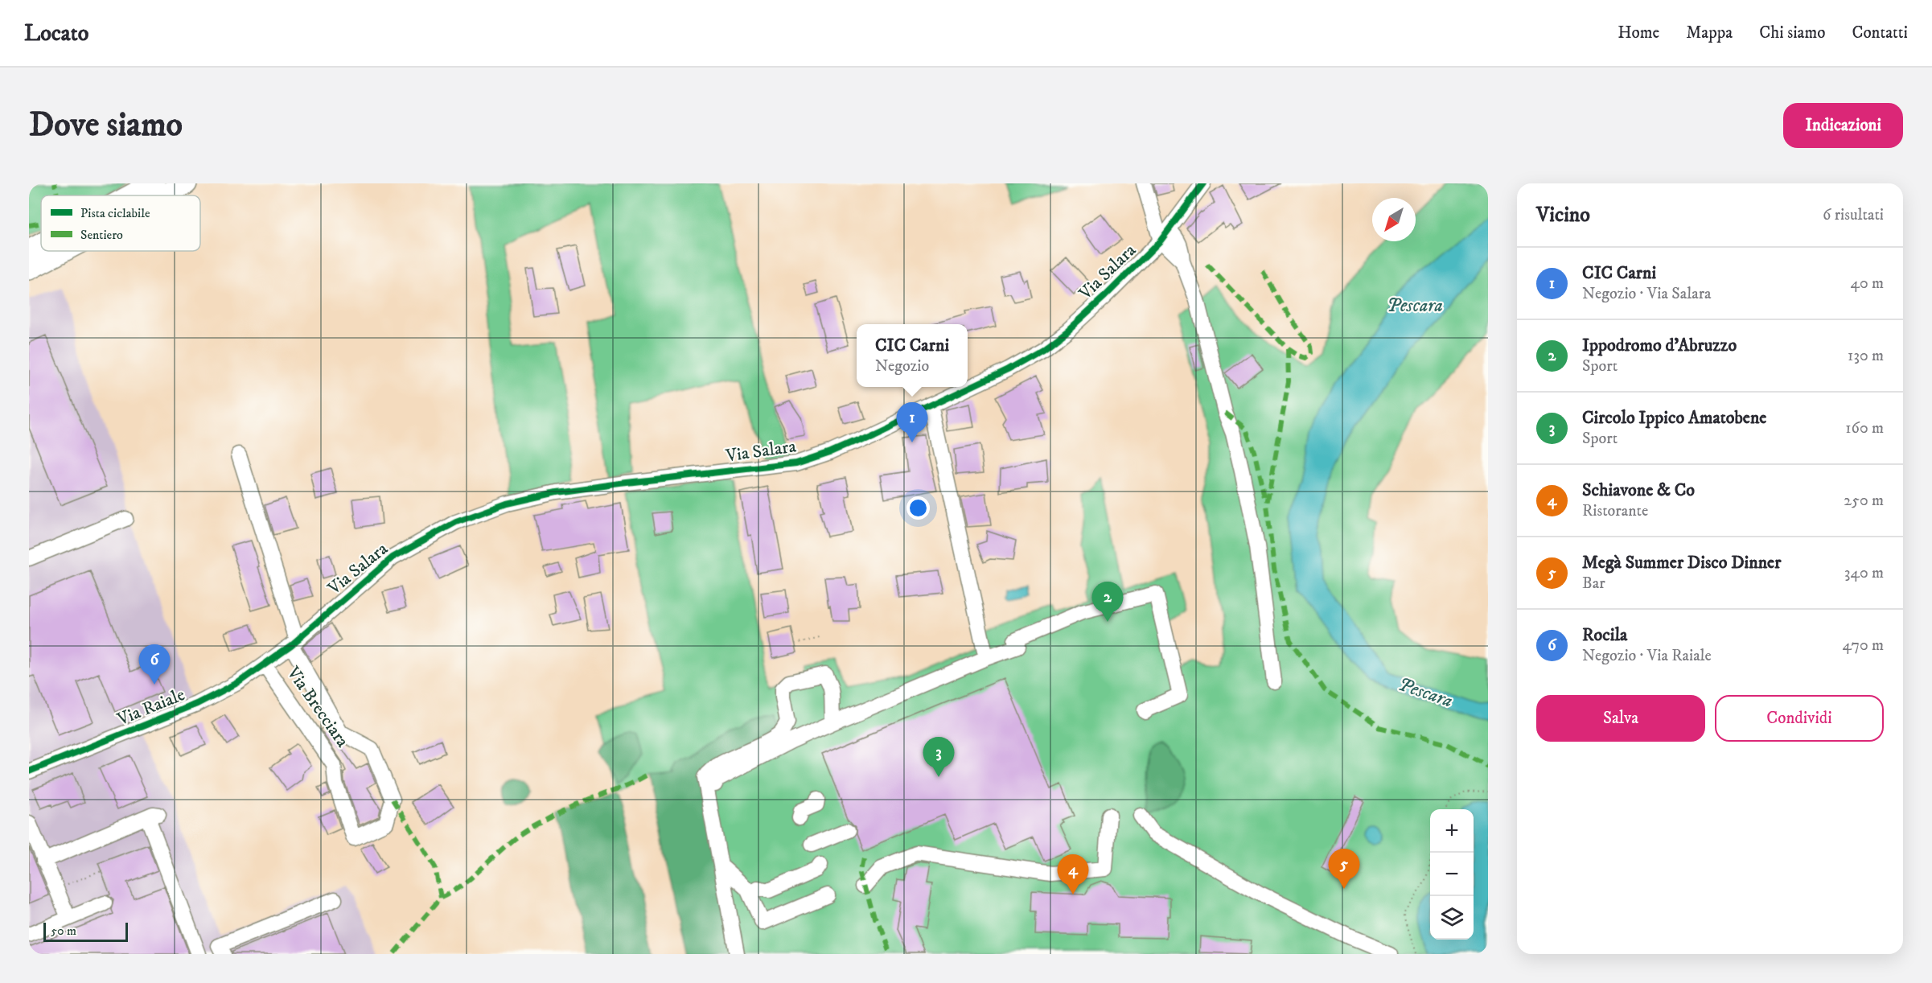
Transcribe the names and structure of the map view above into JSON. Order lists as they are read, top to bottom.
{
  "streets": {
    "street": ["Via Salara", "Via Raiale", "Via Brecciara"]
  },
  "crossings": [
    ["Via Salara", "Via Raiale"],
    ["Via Salara", "Via Brecciara"],
    ["Via Raiale", "Via Brecciara"]
  ],
  "water": ["Pescara"],
  "legend": ["Pista ciclabile", "Sentiero"],
  "scale_bar": "50 m",
  "north": "bottom left",
  "page": {
    "header": "Locato",
    "nav": [
      "Home",
      "Mappa",
      "Chi siamo",
      "Contatti"
    ],
    "buttons": [
      "Indicazioni",
      ["Salva", "Condividi"]
    ],
    "title": "Dove siamo",
    "heading": ["Vicino", "6 risultati"],
    "list": [
      {
        "mark": "1",
        "name": "CIC Carni",
        "note": "Negozio · Via Salara",
        "value": "40 m"
      },
      {
        "mark": "2",
        "name": "Ippodromo d'Abruzzo",
        "note": "Sport",
        "value": "130 m"
      },
      {
        "mark": "3",
        "name": "Circolo Ippico Amatobene",
        "note": "Sport",
        "value": "160 m"
      },
      {
        "mark": "4",
        "name": "Schiavone & Co",
        "note": "Ristorante",
        "value": "250 m"
      },
      {
        "mark": "5",
        "name": "Megà Summer Disco Dinner",
        "note": "Bar",
        "value": "340 m"
      },
      {
        "mark": "6",
        "name": "Rocila",
        "note": "Negozio · Via Raiale",
        "value": "470 m"
      }
    ],
    "popup": ["CIC Carni", "Negozio"],
    "pins": [
      "1",
      "2",
      "6",
      "3",
      "5",
      "4"
    ],
    "map_buttons": ["+", "−"],
    "scale": "50 m"
  }
}
